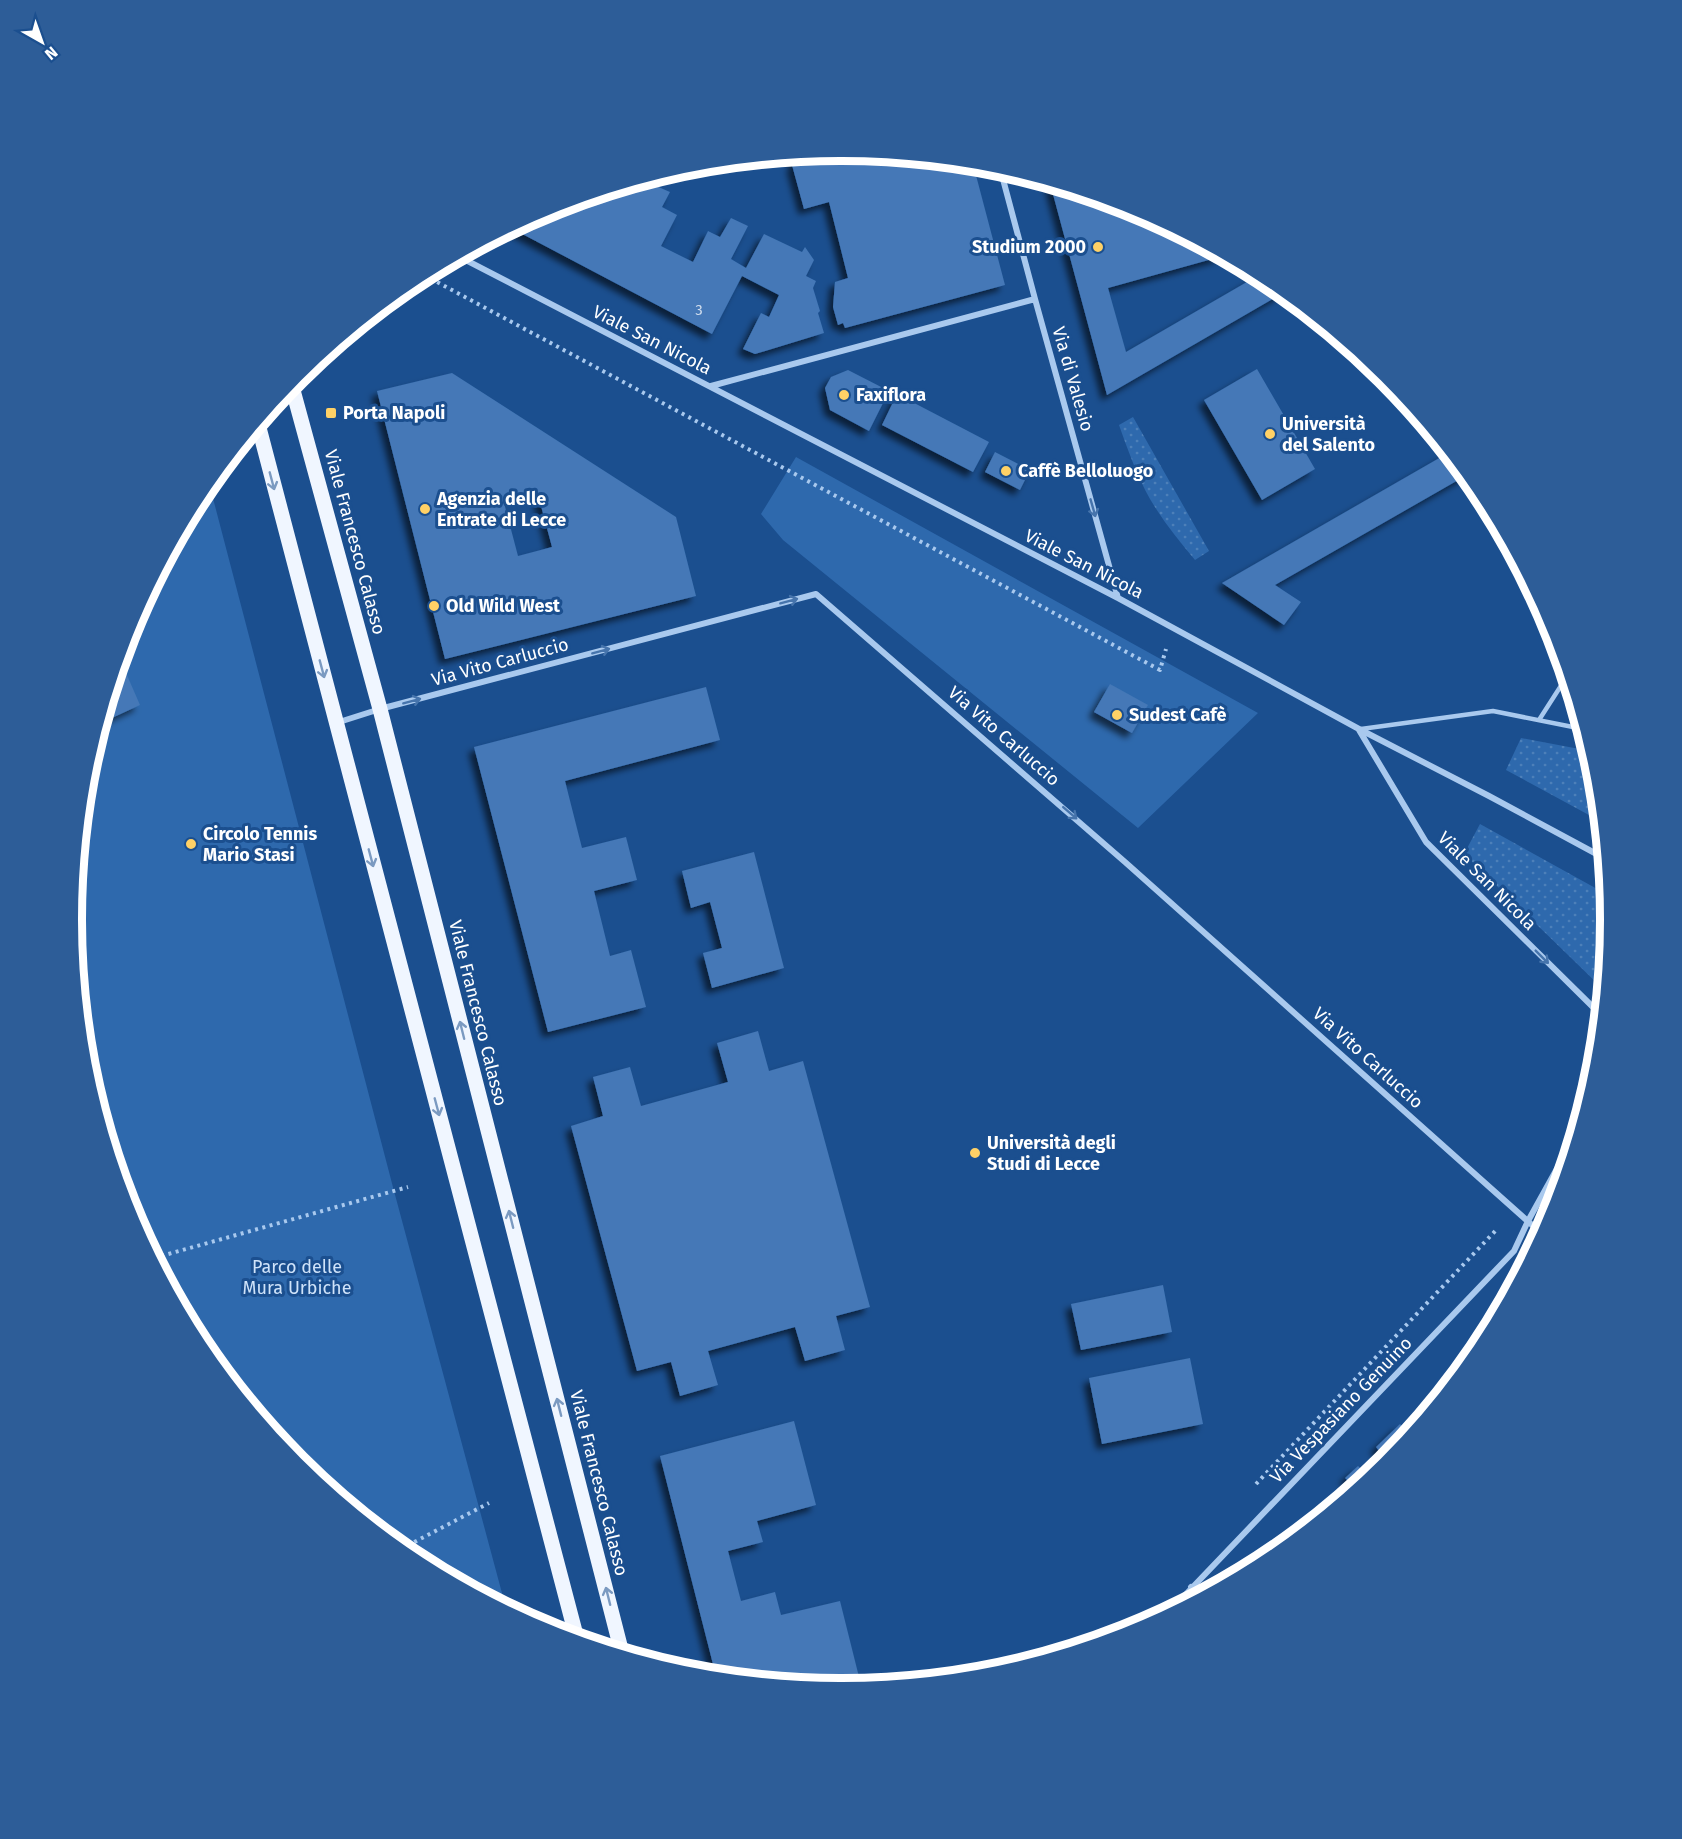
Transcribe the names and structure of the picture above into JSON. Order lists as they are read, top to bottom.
{
  "streets": {
    "main road": ["Viale Francesco Calasso"],
    "street": [
      "Viale San Nicola",
      "Via di Valesio",
      "Via Vito Carluccio",
      "Via Vespasiano Genuino"
    ]
  },
  "crossings": [
    ["Viale San Nicola", "Via di Valesio"],
    ["Viale Francesco Calasso", "Via Vito Carluccio"],
    ["Via Vito Carluccio", "Via Vespasiano Genuino"]
  ],
  "one_way": ["Via di Valesio", "Via Vito Carluccio"],
  "parks": ["Parco delle Mura Urbiche"],
  "places": {
    "other": [
      "Studium 2000",
      "Faxiflora",
      "Università del Salento",
      "Caffè Belloluogo",
      "Agenzia delle Entrate di Lecce",
      "Old Wild West",
      "Sudest Cafè",
      "Circolo Tennis Mario Stasi",
      "Università degli Studi di Lecce"
    ],
    "transit": ["Porta Napoli"]
  },
  "house_numbers": ["3"],
  "north": "bottom right"
}
